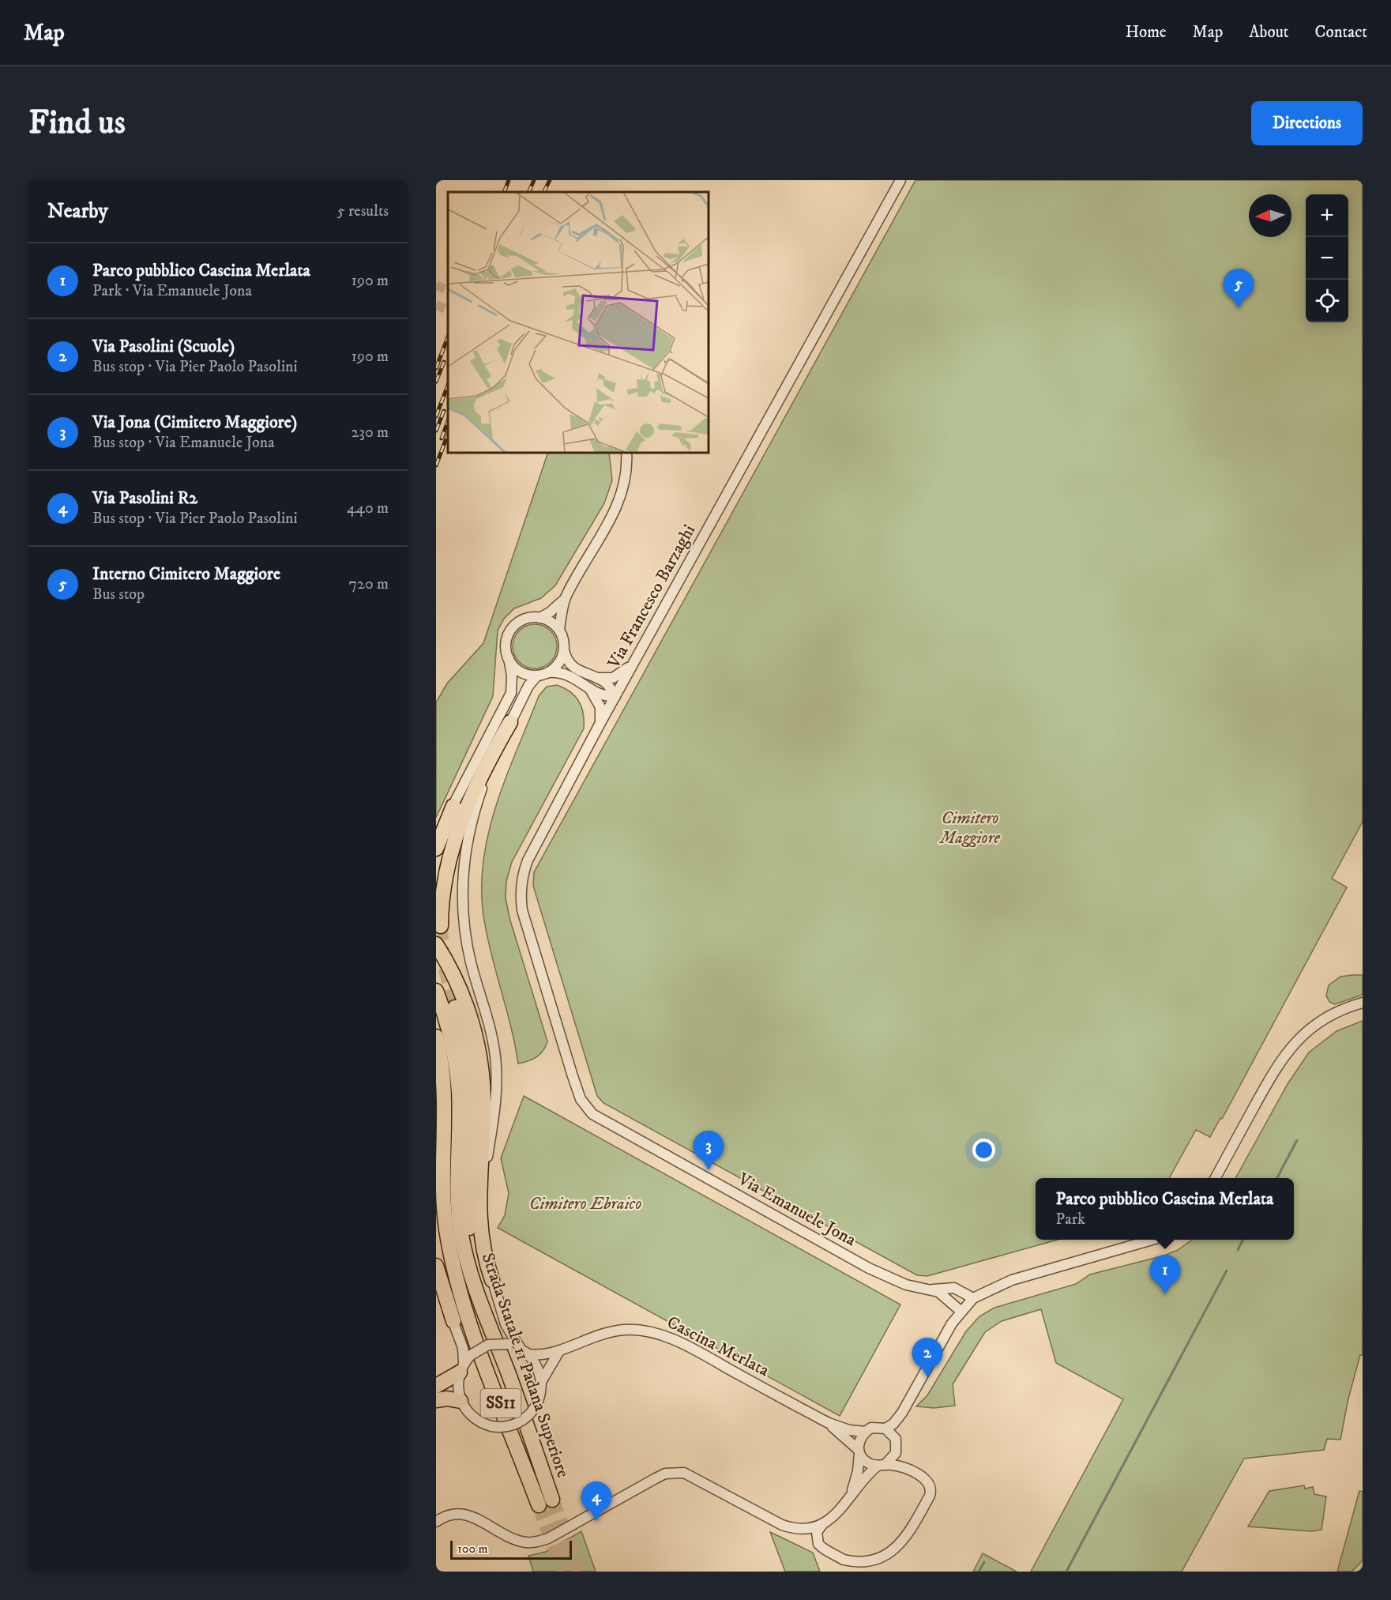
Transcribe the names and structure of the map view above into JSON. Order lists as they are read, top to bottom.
{
  "streets": {
    "highway": ["Strada Statale 11 Padana Superiore", "SS11"],
    "street": ["Via Francesco Barzaghi", "Via Emanuele Jona", "Cascina Merlata"]
  },
  "crossings": [
    ["Via Francesco Barzaghi", "Via Emanuele Jona"]
  ],
  "parks": ["Cimitero Maggiore", "Cimitero Ebraico"],
  "scale_bar": "100 m",
  "north": "left",
  "page": {
    "header": "Map",
    "nav": [
      "Home",
      "Map",
      "About",
      "Contact"
    ],
    "buttons": "Directions",
    "title": "Find us",
    "heading": ["Nearby", "5 results"],
    "map_buttons": ["+", "−"],
    "list": [
      {
        "mark": "1",
        "name": "Parco pubblico Cascina Merlata",
        "note": "Park · Via Emanuele Jona",
        "value": "190 m"
      },
      {
        "mark": "2",
        "name": "Via Pasolini (Scuole)",
        "note": "Bus stop · Via Pier Paolo Pasolini",
        "value": "190 m"
      },
      {
        "mark": "3",
        "name": "Via Jona (Cimitero Maggiore)",
        "note": "Bus stop · Via Emanuele Jona",
        "value": "230 m"
      },
      {
        "mark": "4",
        "name": "Via Pasolini R2",
        "note": "Bus stop · Via Pier Paolo Pasolini",
        "value": "440 m"
      },
      {
        "mark": "5",
        "name": "Interno Cimitero Maggiore",
        "note": "Bus stop",
        "value": "720 m"
      }
    ],
    "pins": [
      "5",
      "3",
      "1",
      "2",
      "4"
    ],
    "popup": ["Parco pubblico Cascina Merlata", "Park"],
    "scale": "100 m"
  }
}
